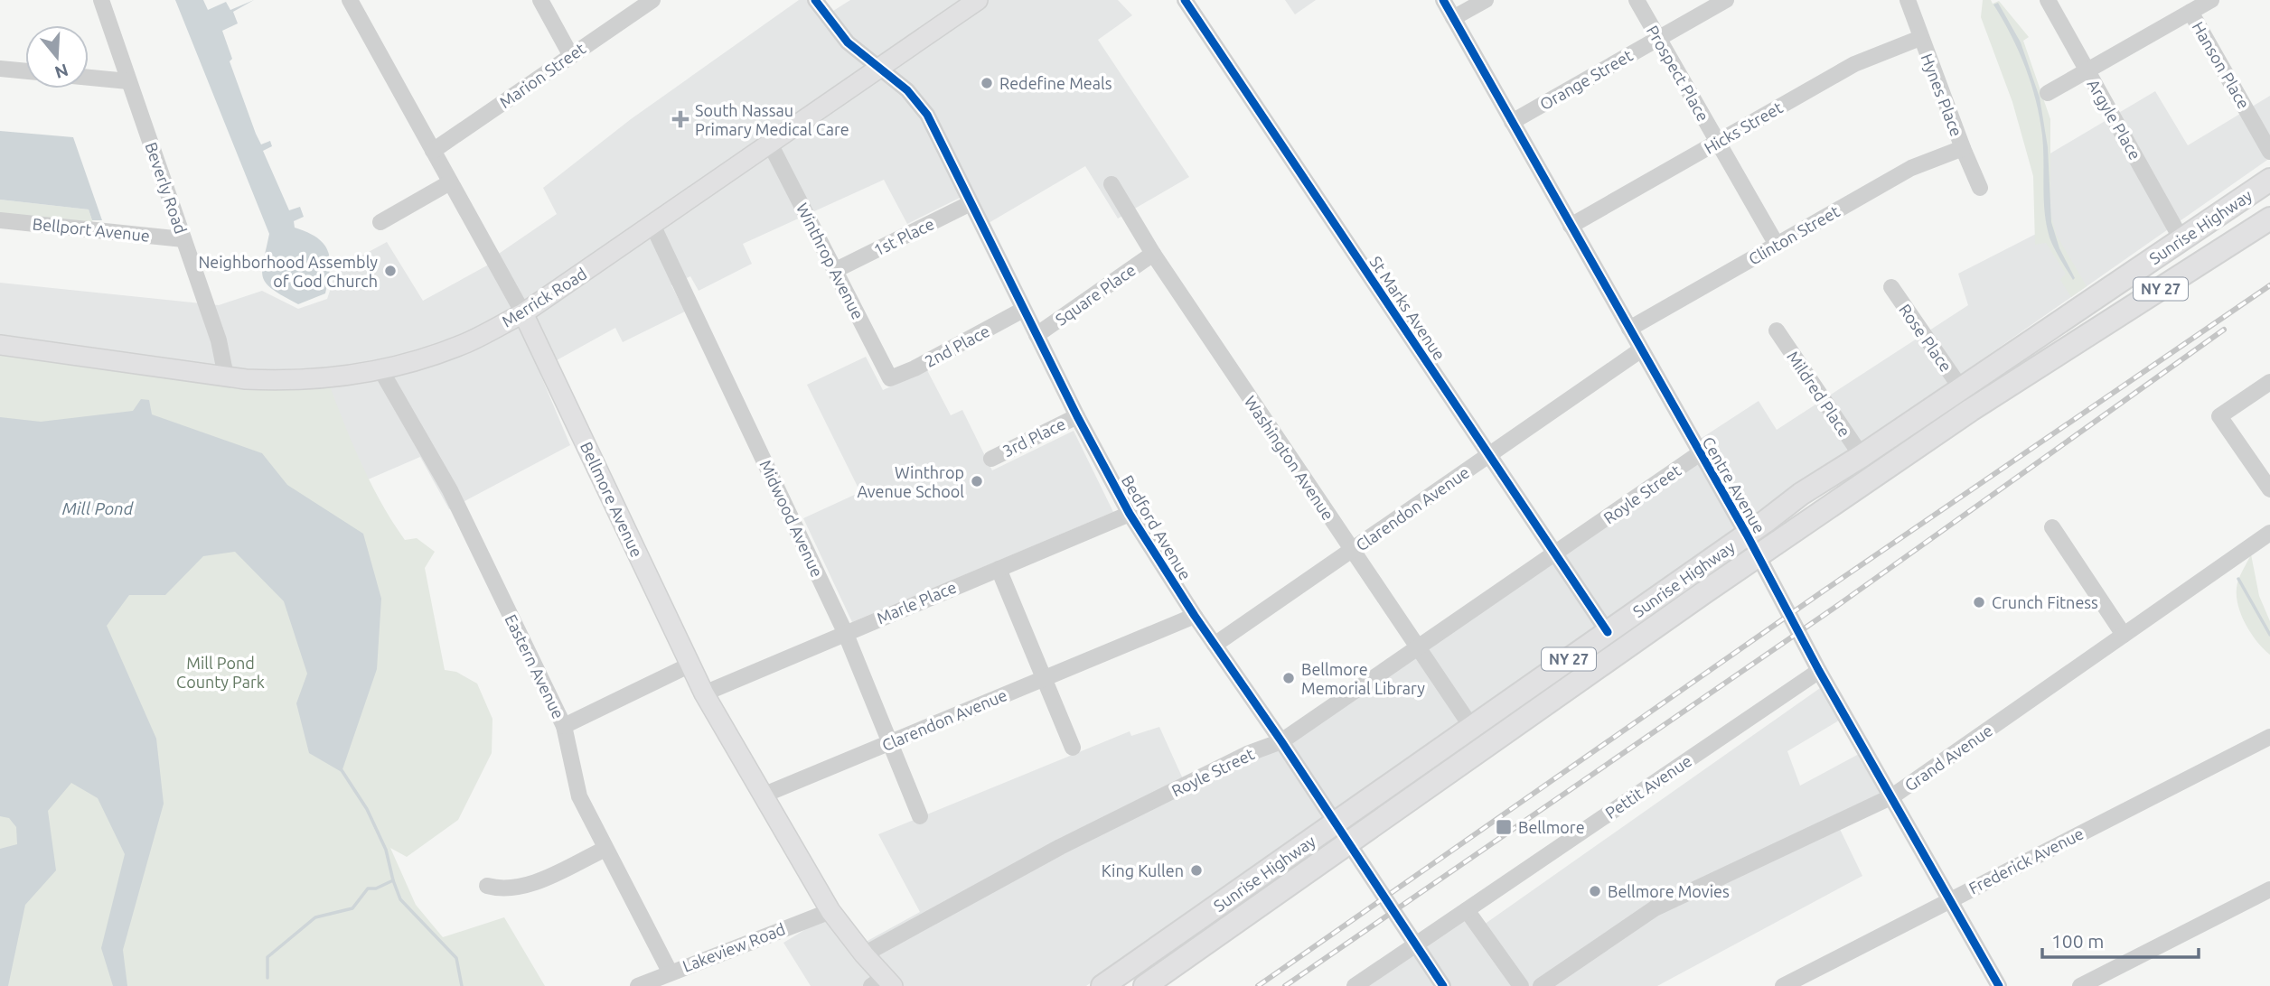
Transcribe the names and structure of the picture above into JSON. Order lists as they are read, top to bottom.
{
  "streets": {
    "highway": ["Sunrise Highway", "NY 27"],
    "main road": ["Merrick Road", "Bellmore Avenue"],
    "street": [
      "Hanson Place",
      "Prospect Place",
      "Marion Street",
      "Orange Street",
      "Hynes Place",
      "Argyle Place",
      "Hicks Street",
      "Beverly Road",
      "Bellport Avenue",
      "Clinton Street",
      "1st Place",
      "Winthrop Avenue",
      "Square Place",
      "St Marks Avenue",
      "Rose Place",
      "2nd Place",
      "Mildred Place",
      "3rd Place",
      "Washington Avenue",
      "Centre Avenue",
      "Royle Street",
      "Clarendon Avenue",
      "Midwood Avenue",
      "Bedford Avenue",
      "Marle Place",
      "Eastern Avenue",
      "Grand Avenue",
      "Pettit Avenue",
      "Frederick Avenue",
      "Lakeview Road"
    ]
  },
  "crossings": [
    ["Prospect Place", "Orange Street"],
    ["Prospect Place", "Hicks Street"],
    ["Prospect Place", "Clinton Street"],
    ["Marion Street", "Bellmore Avenue"],
    ["Orange Street", "Centre Avenue"],
    ["Hynes Place", "Hicks Street"],
    ["Hynes Place", "Clinton Street"],
    ["Argyle Place", "Sunrise Highway"],
    ["Hicks Street", "Centre Avenue"],
    ["Beverly Road", "Bellport Avenue"],
    ["Beverly Road", "Merrick Road"],
    ["Sunrise Highway", "St Marks Avenue"],
    ["Sunrise Highway", "Rose Place"],
    ["Sunrise Highway", "Mildred Place"],
    ["Sunrise Highway", "Washington Avenue"],
    ["Sunrise Highway", "Centre Avenue"],
    ["Sunrise Highway", "Bedford Avenue"],
    ["Clinton Street", "Centre Avenue"],
    ["1st Place", "Winthrop Avenue"],
    ["1st Place", "Bedford Avenue"],
    ["Winthrop Avenue", "Merrick Road"],
    ["Winthrop Avenue", "2nd Place"],
    ["Square Place", "Washington Avenue"],
    ["Square Place", "Bedford Avenue"],
    ["Merrick Road", "Bellmore Avenue"],
    ["Merrick Road", "Midwood Avenue"],
    ["Merrick Road", "Bedford Avenue"],
    ["Merrick Road", "Eastern Avenue"],
    ["St Marks Avenue", "Royle Street"],
    ["St Marks Avenue", "Clarendon Avenue"],
    ["2nd Place", "Bedford Avenue"],
    ["3rd Place", "Bedford Avenue"],
    ["Washington Avenue", "Royle Street"],
    ["Washington Avenue", "Clarendon Avenue"],
    ["Centre Avenue", "Royle Street"],
    ["Centre Avenue", "Clarendon Avenue"],
    ["Centre Avenue", "Grand Avenue"],
    ["Centre Avenue", "Pettit Avenue"],
    ["Centre Avenue", "Frederick Avenue"],
    ["Royle Street", "Bellmore Avenue"],
    ["Royle Street", "Bedford Avenue"],
    ["Bellmore Avenue", "Clarendon Avenue"],
    ["Bellmore Avenue", "Marle Place"],
    ["Bellmore Avenue", "Lakeview Road"],
    ["Clarendon Avenue", "Midwood Avenue"],
    ["Clarendon Avenue", "Bedford Avenue"],
    ["Midwood Avenue", "Marle Place"],
    ["Bedford Avenue", "Marle Place"],
    ["Bedford Avenue", "Pettit Avenue"],
    ["Eastern Avenue", "Lakeview Road"]
  ],
  "water": ["Mill Pond"],
  "parks": ["Mill Pond County Park"],
  "places": {
    "other": [
      "Redefine Meals",
      "Neighborhood Assembly of God Church",
      "Winthrop Avenue School",
      "Crunch Fitness",
      "Bellmore Memorial Library",
      "King Kullen",
      "Bellmore Movies"
    ],
    "health": ["South Nassau Primary Medical Care"],
    "transit": ["Bellmore"]
  },
  "scale_bar": "100 m",
  "north": "bottom"
}
